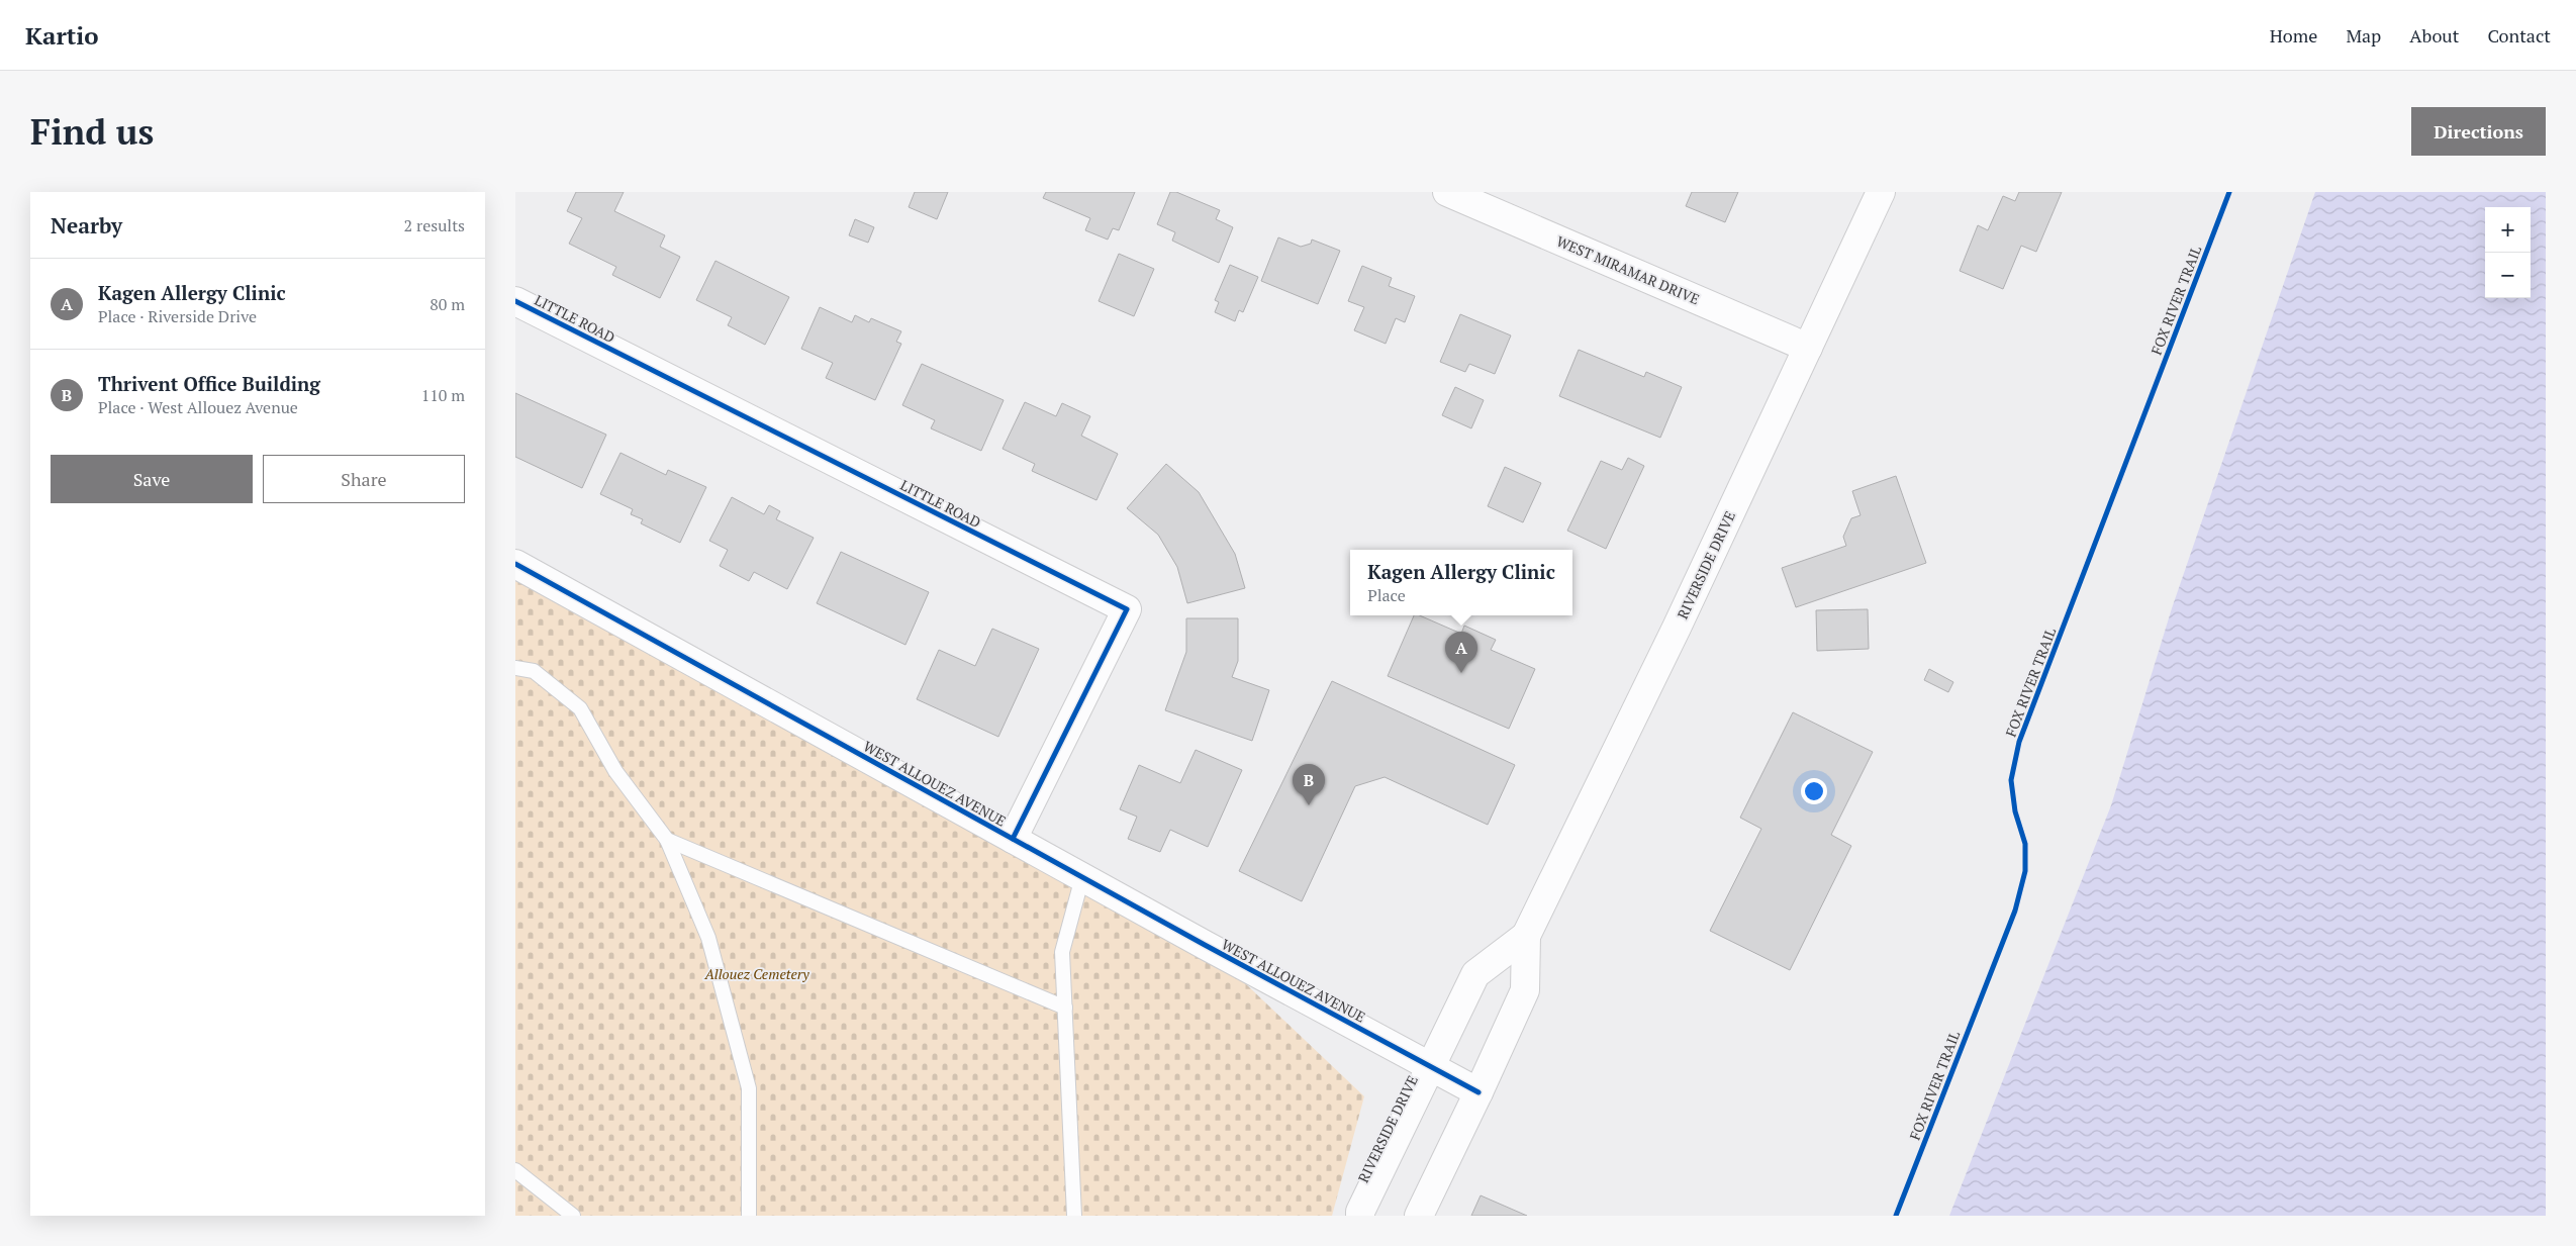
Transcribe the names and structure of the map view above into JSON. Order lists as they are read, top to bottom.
{
  "streets": {
    "street": [
      "WEST MIRAMAR DRIVE",
      "LITTLE ROAD",
      "RIVERSIDE DRIVE",
      "WEST ALLOUEZ AVENUE"
    ],
    "cycle path": ["FOX RIVER TRAIL"]
  },
  "crossings": [
    ["WEST MIRAMAR DRIVE", "RIVERSIDE DRIVE"],
    ["LITTLE ROAD", "WEST ALLOUEZ AVENUE"],
    ["RIVERSIDE DRIVE", "WEST ALLOUEZ AVENUE"]
  ],
  "parks": ["Allouez Cemetery"],
  "page": {
    "header": "Kartio",
    "nav": [
      "Home",
      "Map",
      "About",
      "Contact"
    ],
    "buttons": [
      "Directions",
      ["Save", "Share"]
    ],
    "title": "Find us",
    "heading": ["Nearby", "2 results"],
    "map_buttons": ["+", "−"],
    "list": [
      {
        "mark": "A",
        "name": "Kagen Allergy Clinic",
        "note": "Place · Riverside Drive",
        "value": "80 m"
      },
      {
        "mark": "B",
        "name": "Thrivent Office Building",
        "note": "Place · West Allouez Avenue",
        "value": "110 m"
      }
    ],
    "popup": ["Kagen Allergy Clinic", "Place"],
    "pins": ["A", "B"]
  }
}
